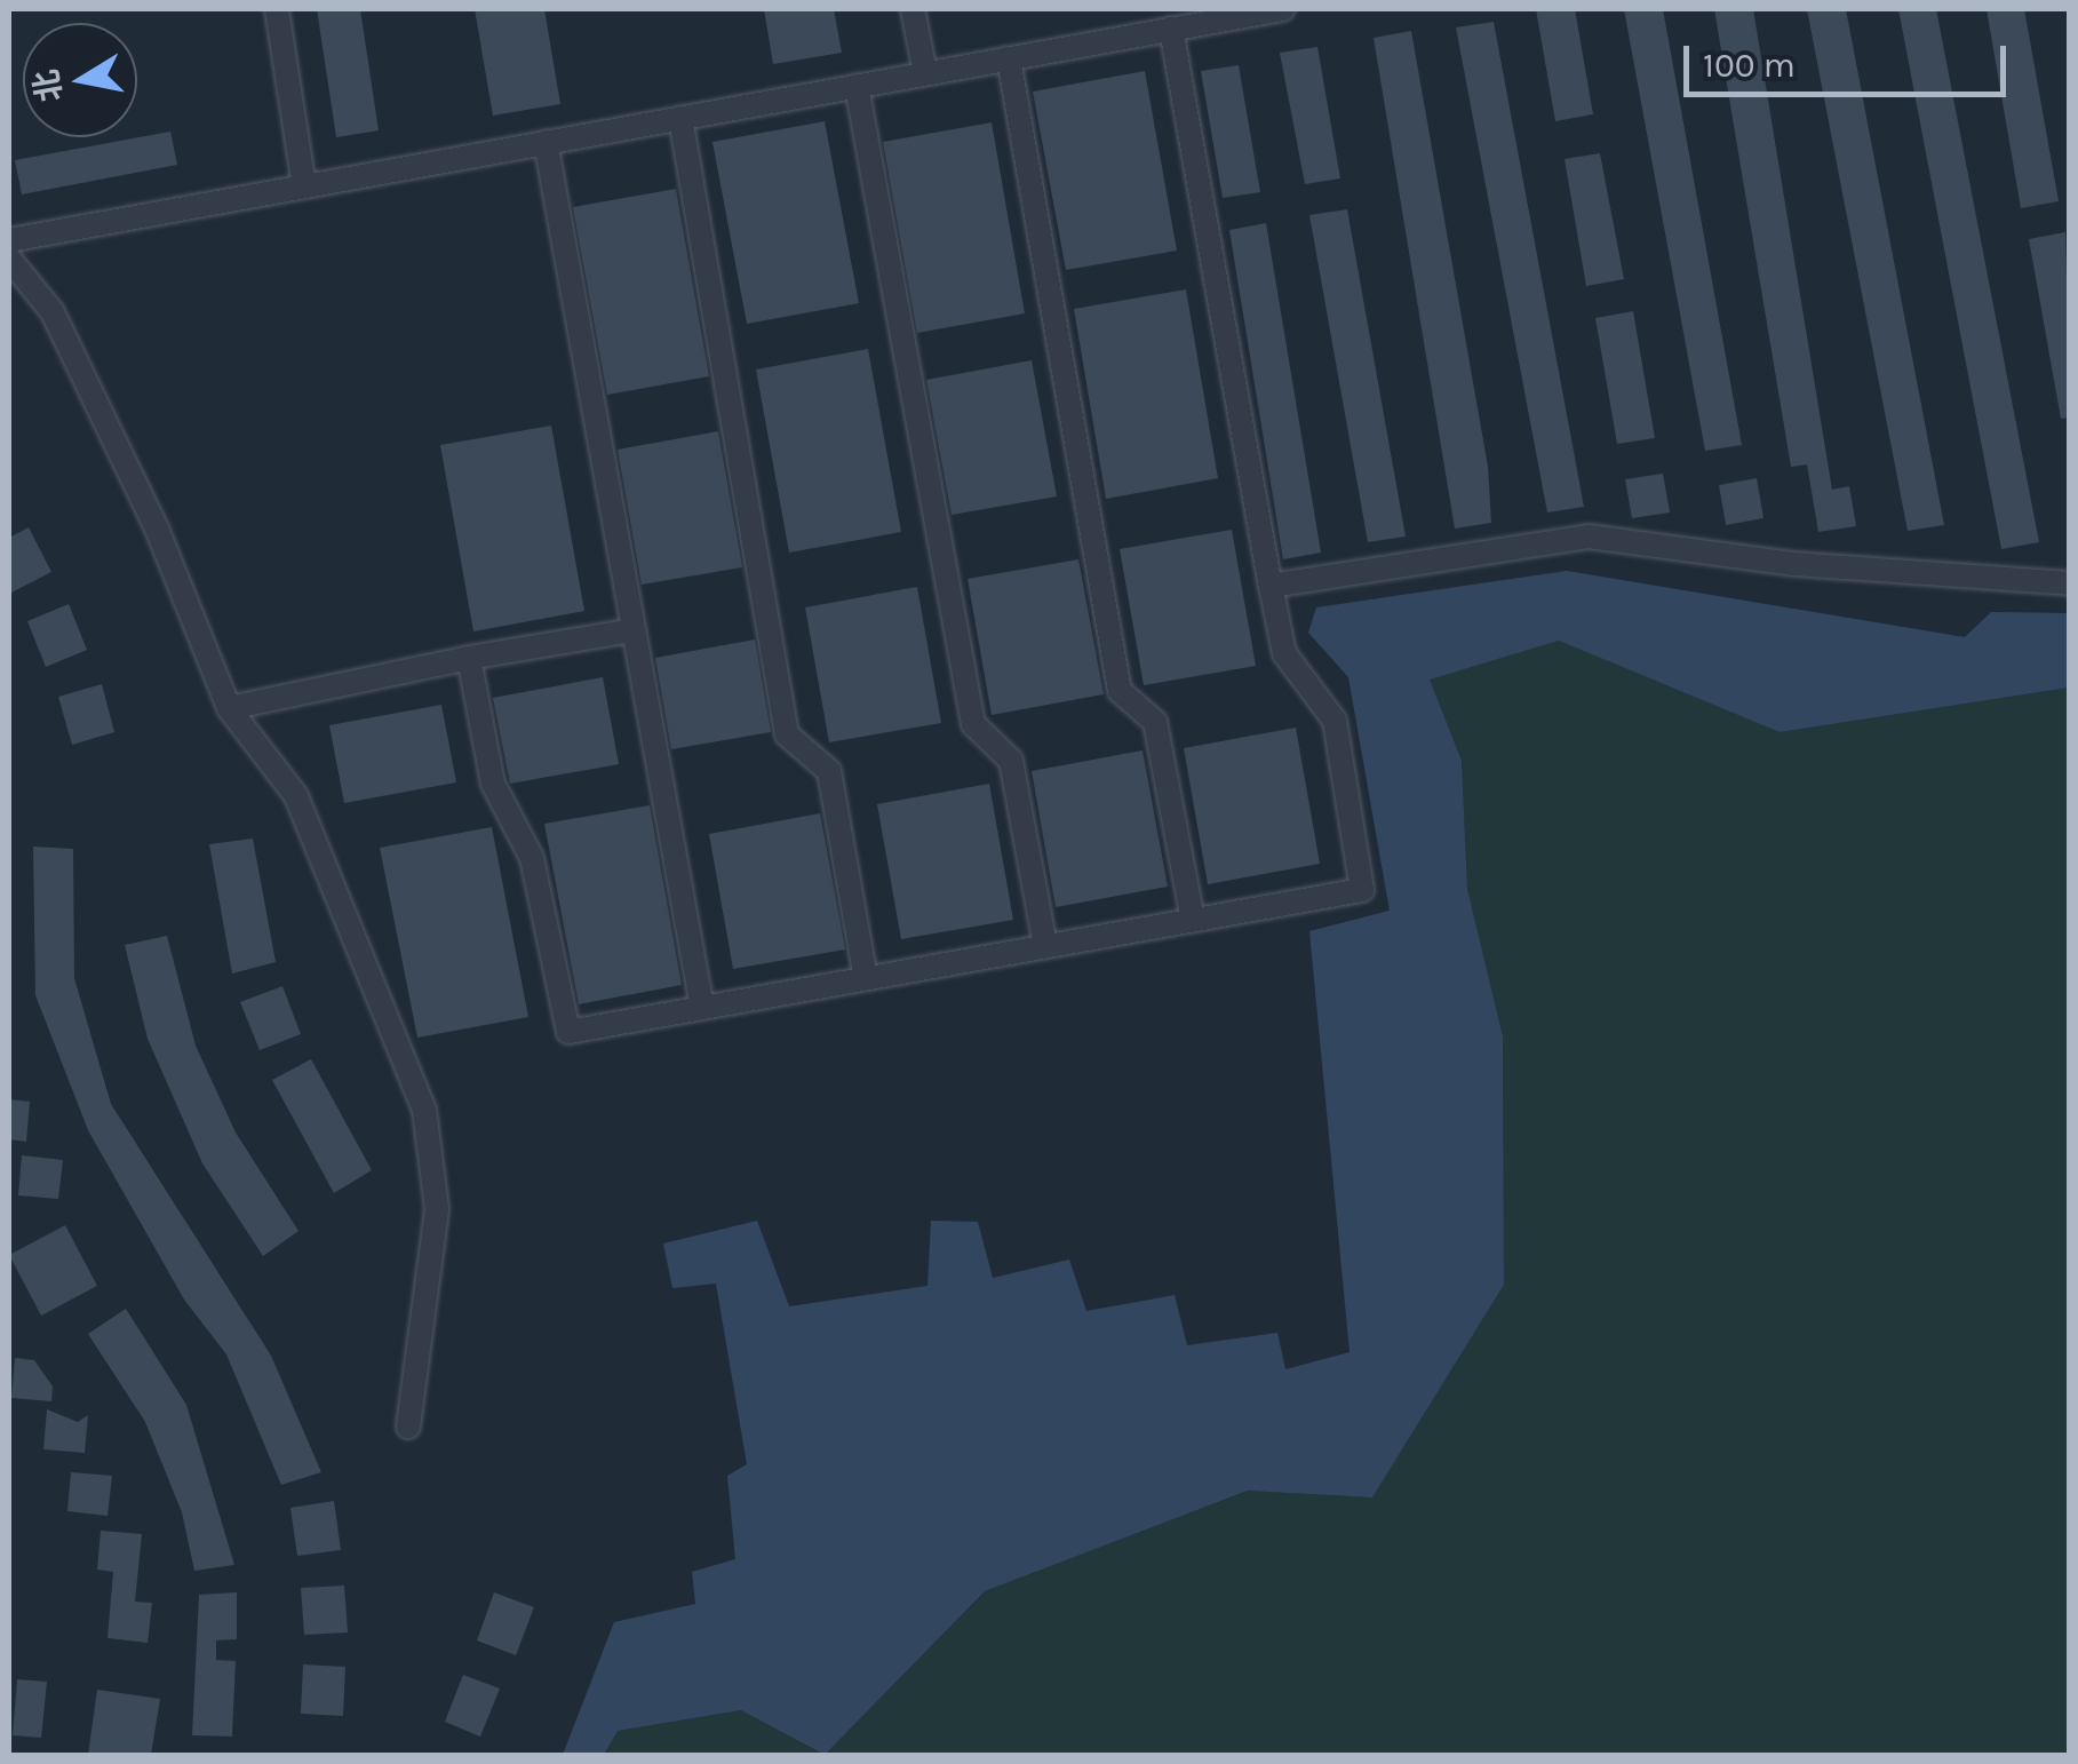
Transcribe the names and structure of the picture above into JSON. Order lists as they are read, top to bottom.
{
  "scale_bar": "100 m",
  "north": "left"
}
